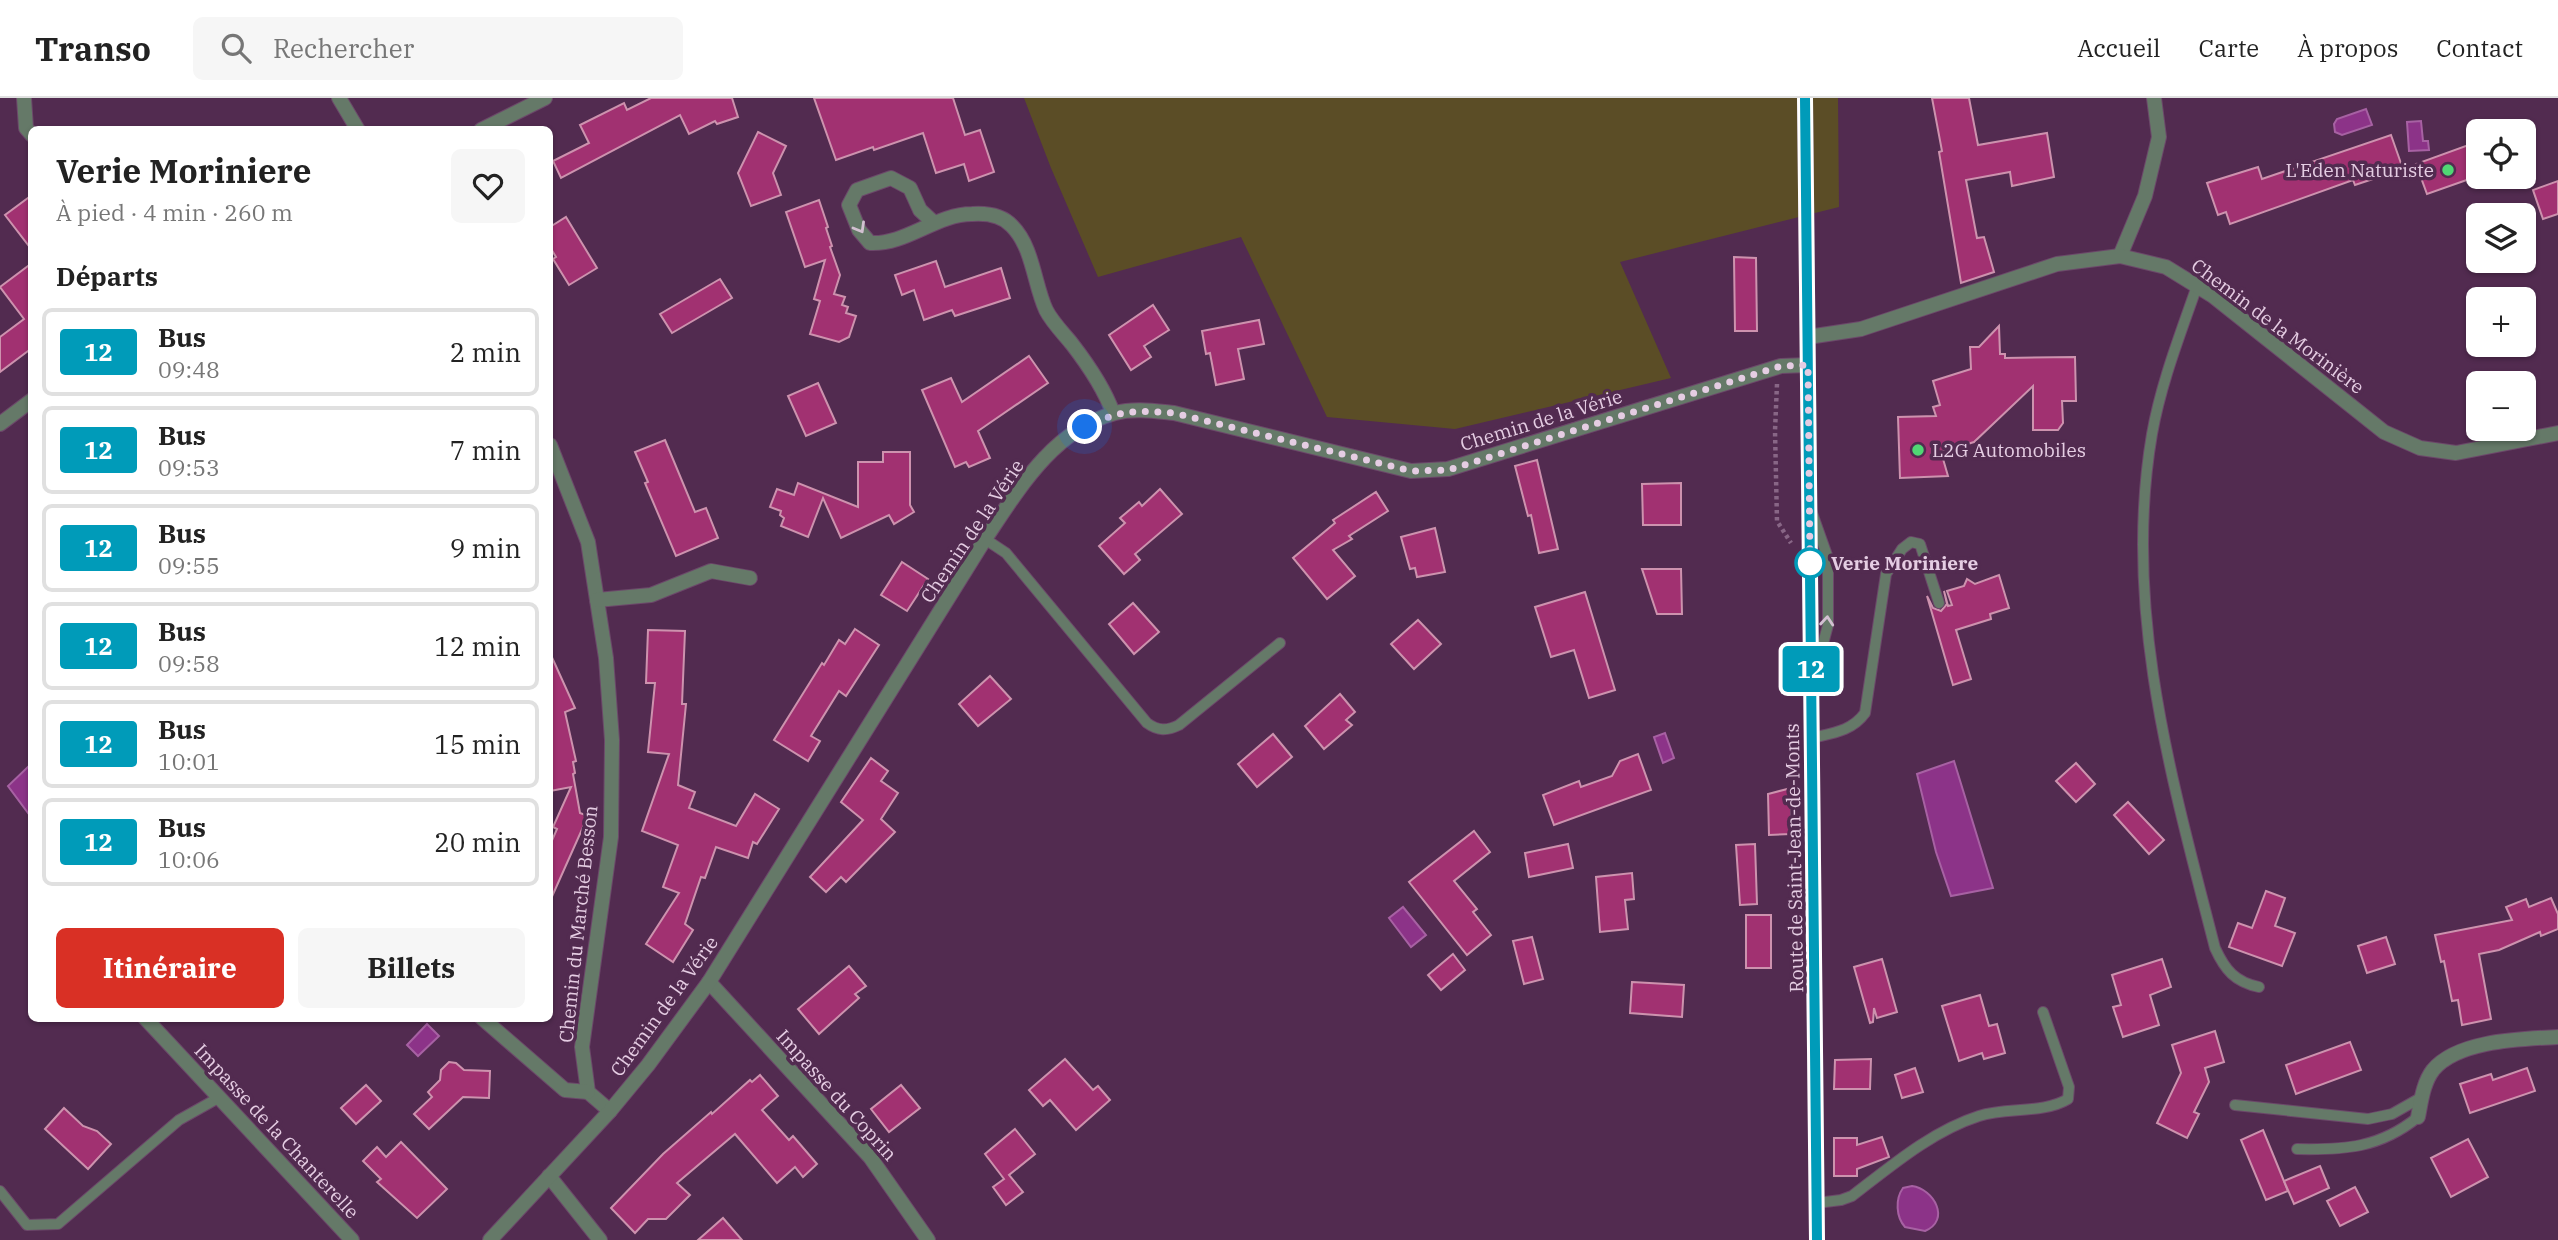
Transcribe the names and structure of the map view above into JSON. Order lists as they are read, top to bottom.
{
  "streets": {
    "main road": ["Route de Saint-Jean-de-Monts"],
    "street": [
      "Chemin de la Morinière",
      "Chemin de la Vérie",
      "Chemin du Marché Besson",
      "Impasse du Coprin",
      "Impasse de la Chanterelle"
    ]
  },
  "crossings": [
    ["Chemin de la Morinière", "Route de Saint-Jean-de-Monts"],
    ["Chemin de la Vérie", "Route de Saint-Jean-de-Monts"],
    ["Chemin de la Vérie", "Impasse du Coprin"]
  ],
  "places": ["L'Eden Naturiste", "L2G Automobiles", "Verie Moriniere"],
  "lines": ["bus line 12"],
  "page": {
    "header": "Transo",
    "search": "Rechercher",
    "nav": [
      "Accueil",
      "Carte",
      "À propos",
      "Contact"
    ],
    "on_map": "12",
    "map_buttons": ["+", "−"],
    "heading": [
      ["Verie Moriniere", "À pied · 4 min · 260 m"],
      "Départs"
    ],
    "list": [
      {
        "mark": "12",
        "name": "Bus",
        "note": "09:48",
        "value": "2 min"
      },
      {
        "mark": "12",
        "name": "Bus",
        "note": "09:53",
        "value": "7 min"
      },
      {
        "mark": "12",
        "name": "Bus",
        "note": "09:55",
        "value": "9 min"
      },
      {
        "mark": "12",
        "name": "Bus",
        "note": "09:58",
        "value": "12 min"
      },
      {
        "mark": "12",
        "name": "Bus",
        "note": "10:01",
        "value": "15 min"
      },
      {
        "mark": "12",
        "name": "Bus",
        "note": "10:06",
        "value": "20 min"
      }
    ],
    "buttons": ["Itinéraire", "Billets"]
  }
}
